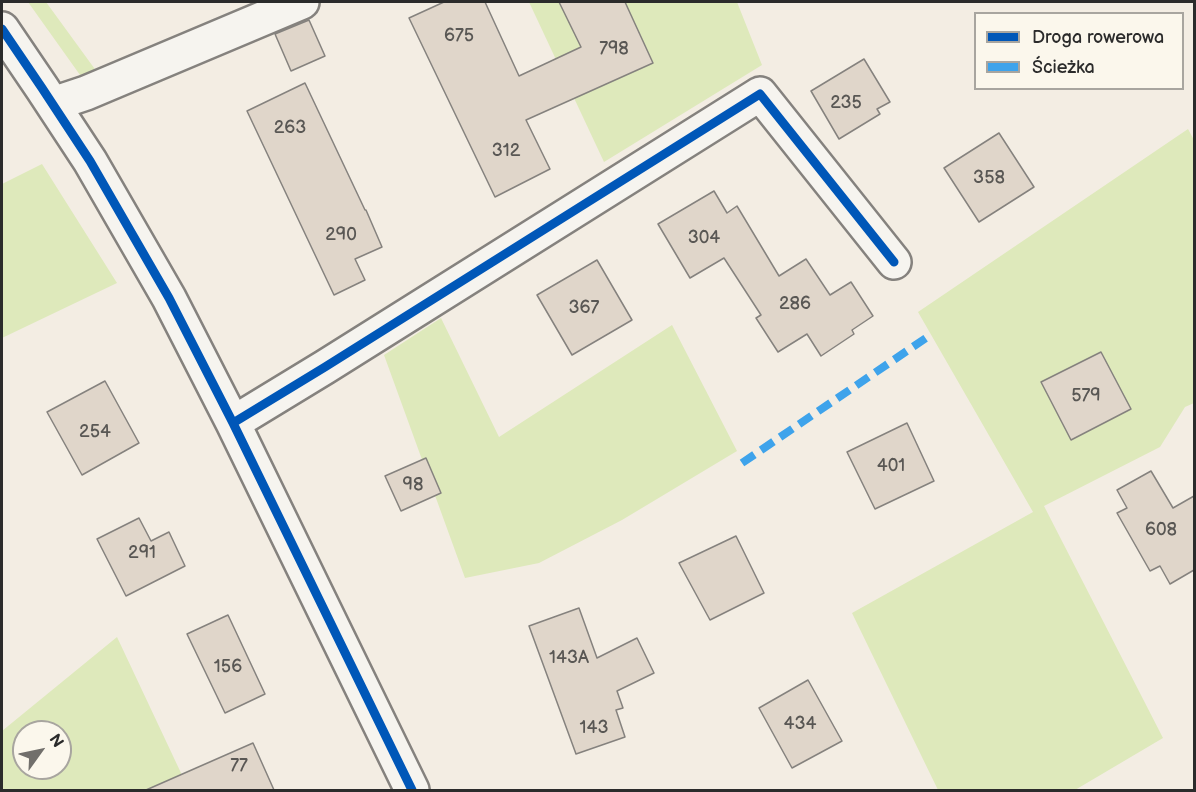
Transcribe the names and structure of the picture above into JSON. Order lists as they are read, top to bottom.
{
  "house_numbers": [
    "675",
    "798",
    "235",
    "263",
    "312",
    "358",
    "290",
    "304",
    "286",
    "367",
    "579",
    "254",
    "401",
    "98",
    "608",
    "291",
    "143A",
    "156",
    "434",
    "143",
    "77"
  ],
  "legend": ["Droga rowerowa", "Ścieżka"],
  "north": "top right"
}
